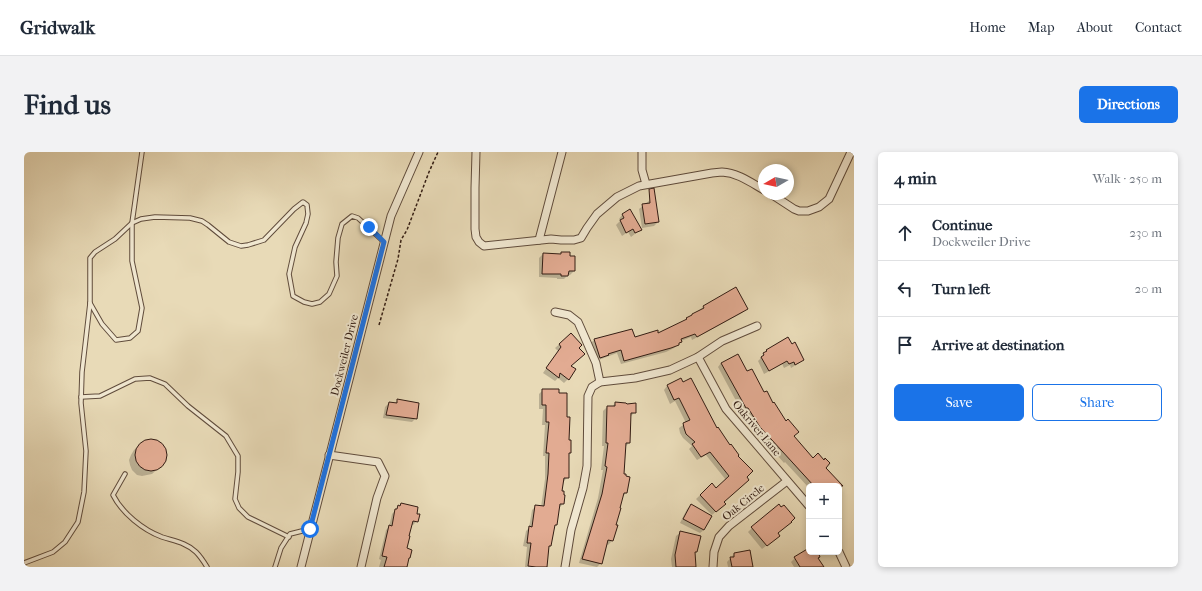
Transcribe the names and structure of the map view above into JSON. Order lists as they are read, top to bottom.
{
  "streets": {
    "street": ["Dockweiler Drive", "Oakriver Lane", "Oak Circle"]
  },
  "crossings": [
    ["Oakriver Lane", "Oak Circle"]
  ],
  "north": "left",
  "page": {
    "header": "Gridwalk",
    "nav": [
      "Home",
      "Map",
      "About",
      "Contact"
    ],
    "buttons": [
      "Directions",
      ["Save", "Share"]
    ],
    "title": "Find us",
    "heading": ["4 min", "Walk · 250 m"],
    "list": [
      ["Continue", "Dockweiler Drive", "230 m"],
      ["Turn left", "20 m"],
      "Arrive at destination"
    ],
    "map_buttons": ["+", "−"]
  }
}
